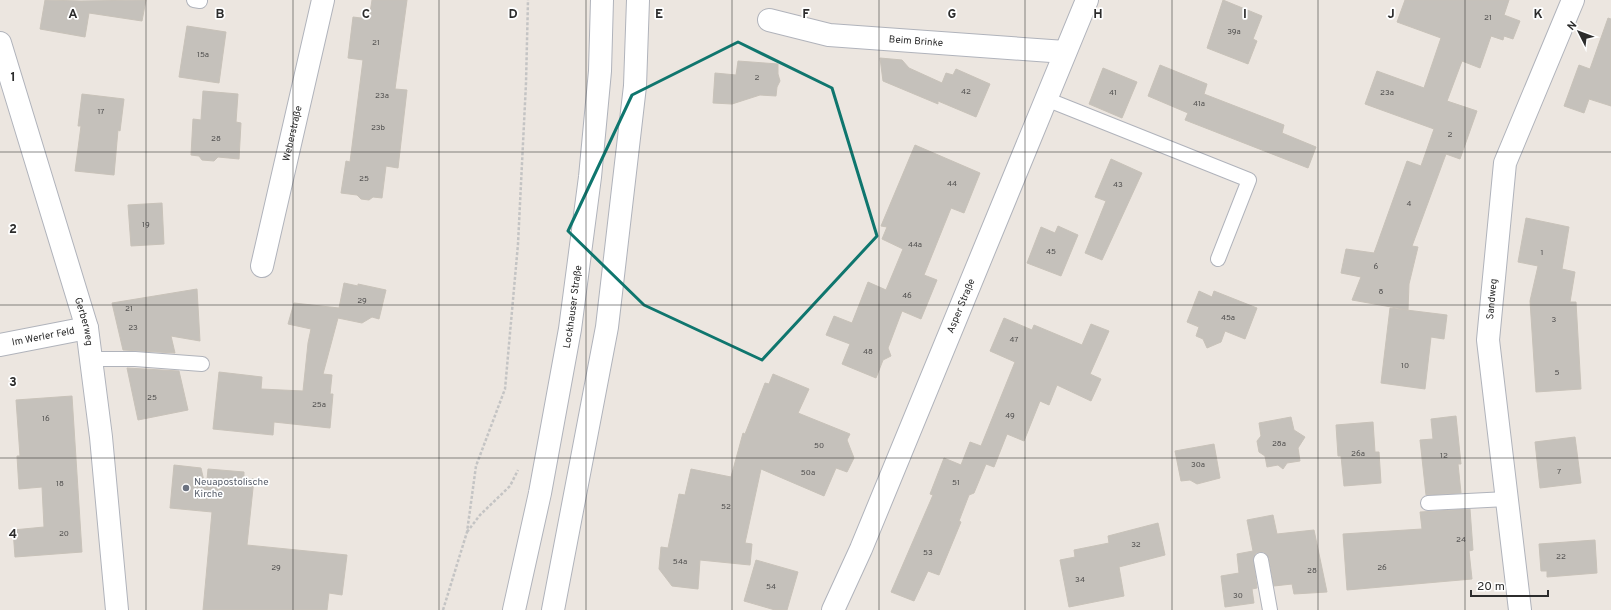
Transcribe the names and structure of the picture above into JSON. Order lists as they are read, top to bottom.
{
  "streets": {
    "street": [
      "Beim Brinke",
      "Weberstraße",
      "Sandweg",
      "Asper Straße",
      "Lockhauser Straße",
      "Gerberweg",
      "Im Werler Feld"
    ]
  },
  "crossings": [
    ["Beim Brinke", "Asper Straße"],
    ["Gerberweg", "Im Werler Feld"]
  ],
  "places": ["Neuapostolische Kirche"],
  "house_numbers": [
    "21",
    "39a",
    "21",
    "15a",
    "2",
    "42",
    "41",
    "23a",
    "23a",
    "41a",
    "17",
    "23b",
    "2",
    "28",
    "25",
    "44",
    "43",
    "4",
    "19",
    "44a",
    "45",
    "1",
    "6",
    "8",
    "46",
    "29",
    "21",
    "45a",
    "3",
    "23",
    "47",
    "48",
    "10",
    "5",
    "25",
    "25a",
    "49",
    "16",
    "28a",
    "50",
    "26a",
    "12",
    "30a",
    "7",
    "50a",
    "51",
    "18",
    "52",
    "20",
    "24",
    "32",
    "53",
    "22",
    "54a",
    "29",
    "26",
    "28",
    "34",
    "54",
    "30"
  ],
  "scale_bar": "20 m",
  "north": "top left",
  "grid": {
    "columns": [
      "A",
      "B",
      "C",
      "D",
      "E",
      "F",
      "G",
      "H",
      "I",
      "J",
      "K"
    ],
    "rows": [
      "1",
      "2",
      "3",
      "4"
    ]
  }
}
